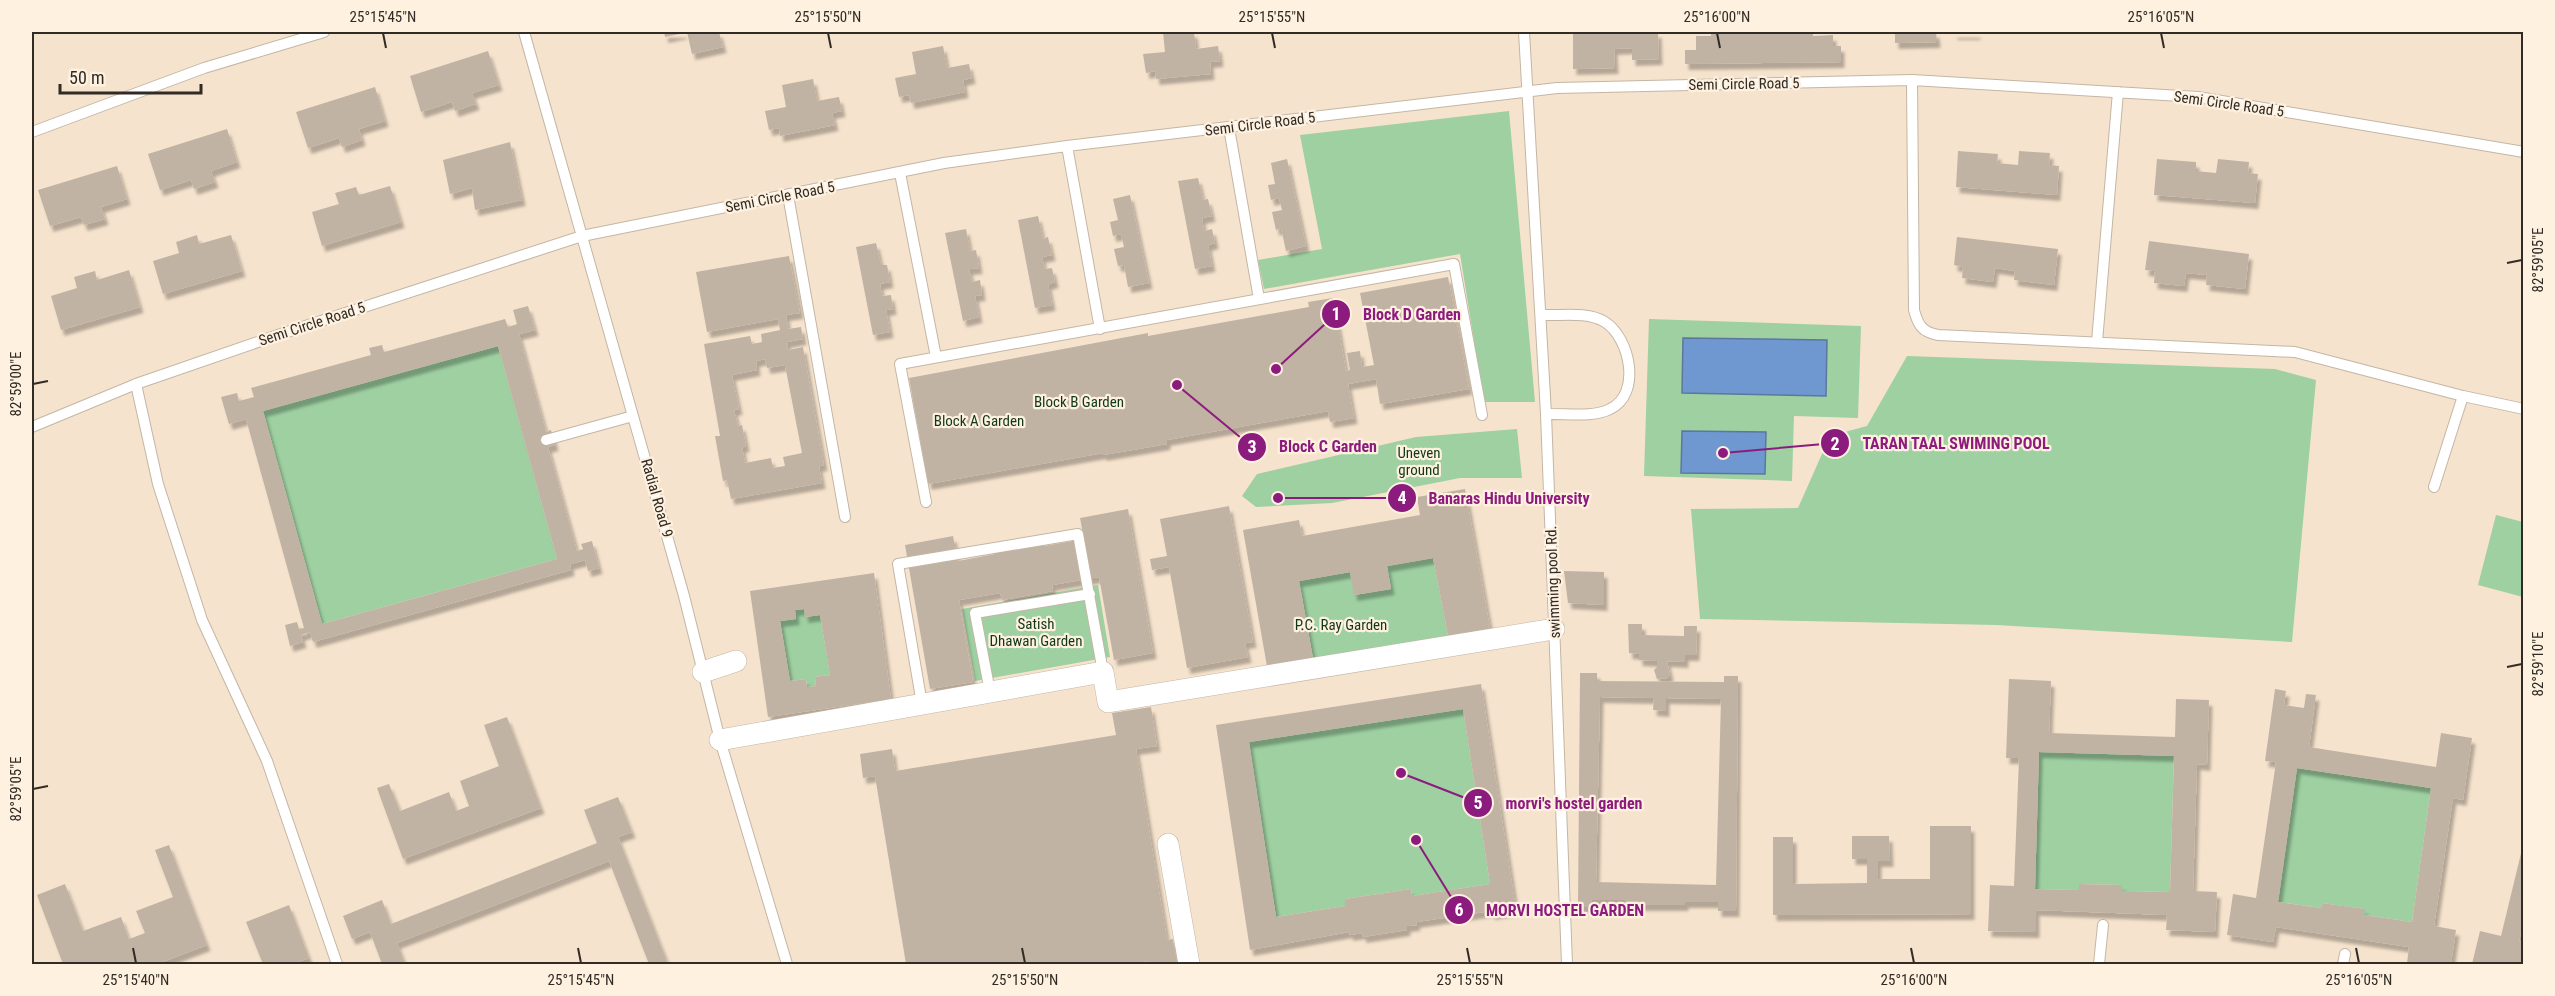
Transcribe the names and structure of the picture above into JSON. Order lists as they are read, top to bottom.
{
  "streets": {
    "lane": ["Semi Circle Road 5", "Radial Road 9", "swimming pool Rd."]
  },
  "crossings": [
    ["Semi Circle Road 5", "Radial Road 9"],
    ["Semi Circle Road 5", "swimming pool Rd."]
  ],
  "parks": [
    "Block B Garden",
    "Block A Garden",
    "Uneven ground",
    "Satish Dhawan Garden",
    "P.C. Ray Garden"
  ],
  "places": [
    "Block D Garden",
    "Block C Garden",
    "TARAN TAAL SWIMING POOL",
    "Banaras Hindu University",
    "morvi's hostel garden",
    "MORVI HOSTEL GARDEN"
  ],
  "scale_bar": "50 m",
  "coordinates": [
    "25°15'45\"N",
    "25°15'50\"N",
    "25°15'55\"N",
    "25°16'00\"N",
    "25°16'05\"N",
    "82°59'05\"E",
    "82°59'00\"E",
    "82°59'10\"E",
    "25°15'40\"N"
  ]
}
